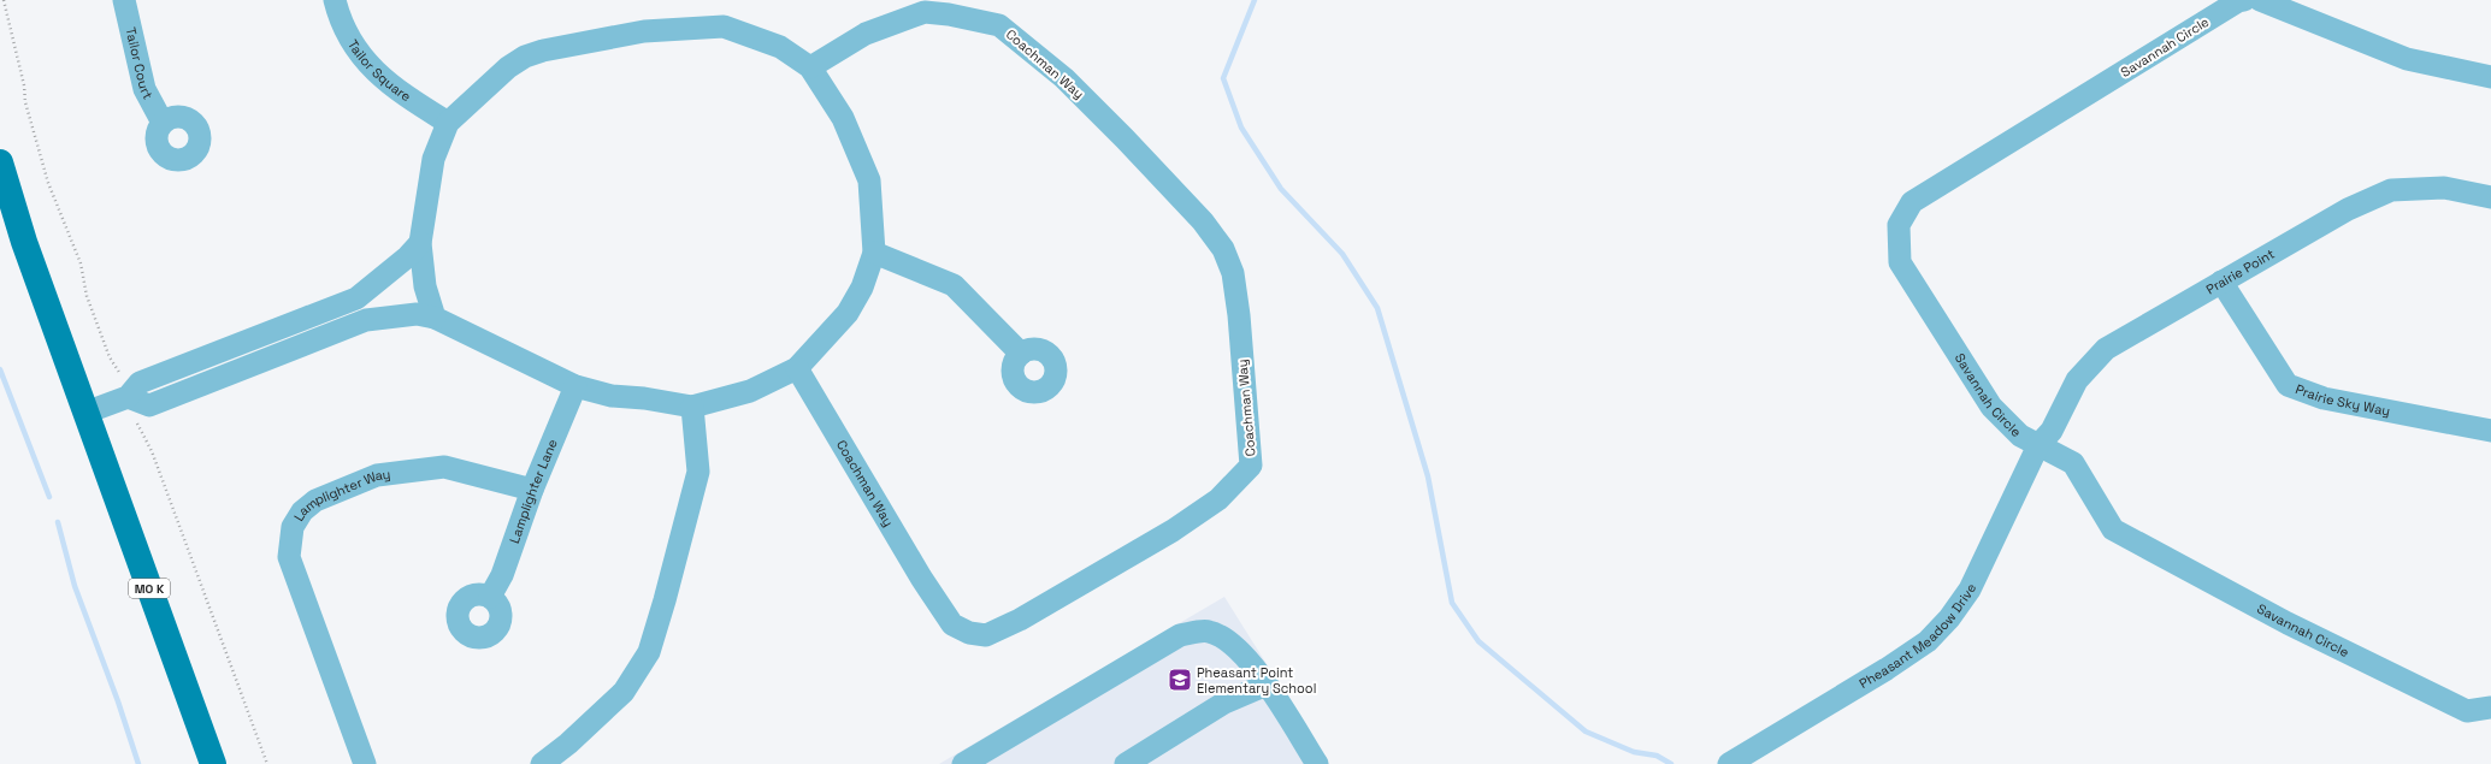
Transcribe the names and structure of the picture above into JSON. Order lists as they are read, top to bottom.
{
  "streets": {
    "main road": ["MO K"],
    "street": [
      "Savannah Circle",
      "Tailor Court",
      "Coachman Way",
      "Tailor Square",
      "Prairie Point",
      "Prairie Sky Way",
      "Lamplighter Lane",
      "Lamplighter Way",
      "Pheasant Meadow Drive"
    ]
  },
  "crossings": [
    ["Savannah Circle", "Prairie Point"],
    ["Savannah Circle", "Pheasant Meadow Drive"],
    ["Prairie Point", "Prairie Sky Way"],
    ["Prairie Point", "Pheasant Meadow Drive"],
    ["Lamplighter Lane", "Lamplighter Way"]
  ],
  "places": {
    "school or university": ["Pheasant Point Elementary School"]
  }
}
